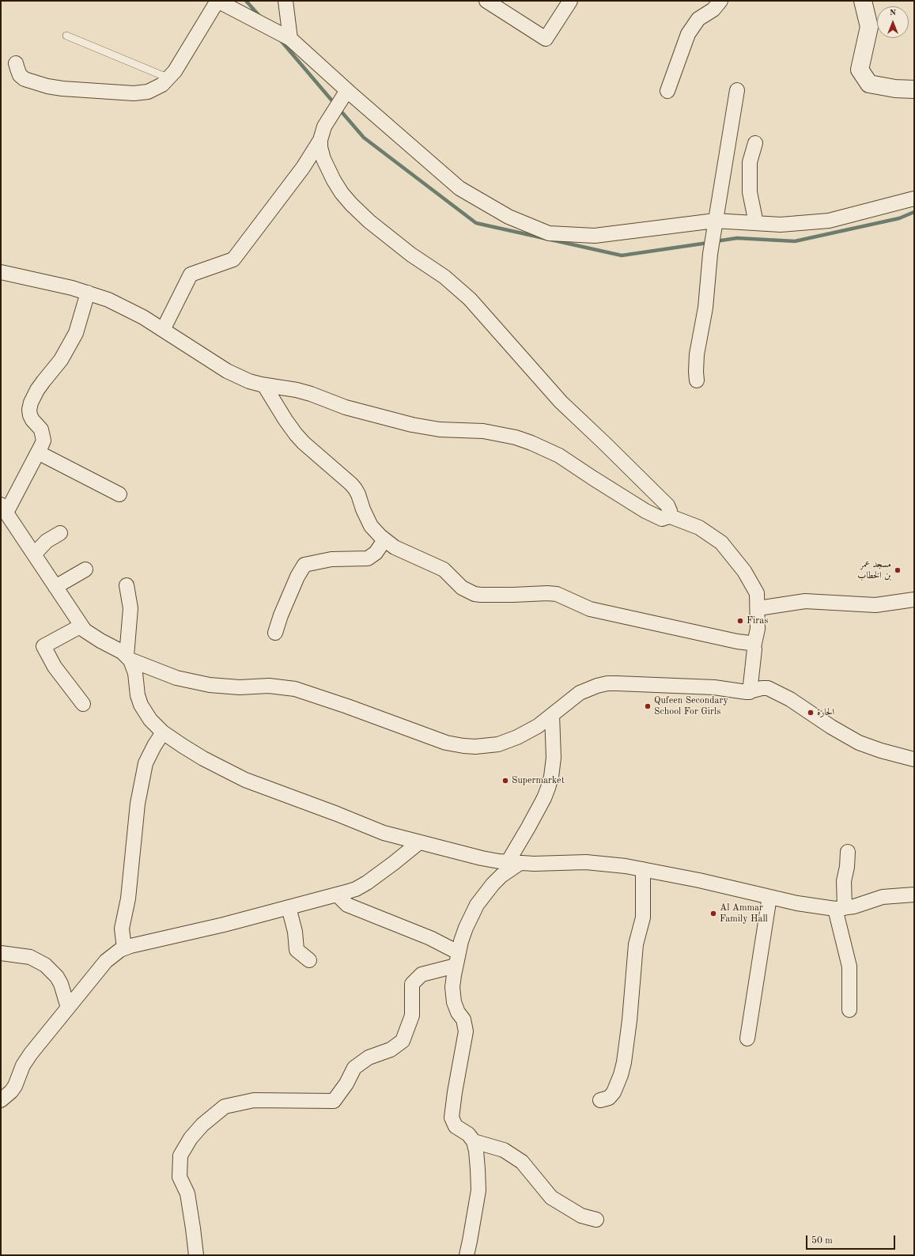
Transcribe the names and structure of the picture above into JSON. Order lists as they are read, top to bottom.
{
  "places": [
    "مسجد عمر بن الخطاب",
    "Firas",
    "Qufeen Secondary School For Girls",
    "الحارة",
    "Supermarket",
    "Al Ammar Family Hall"
  ],
  "scale_bar": "50 m",
  "north": "top"
}
